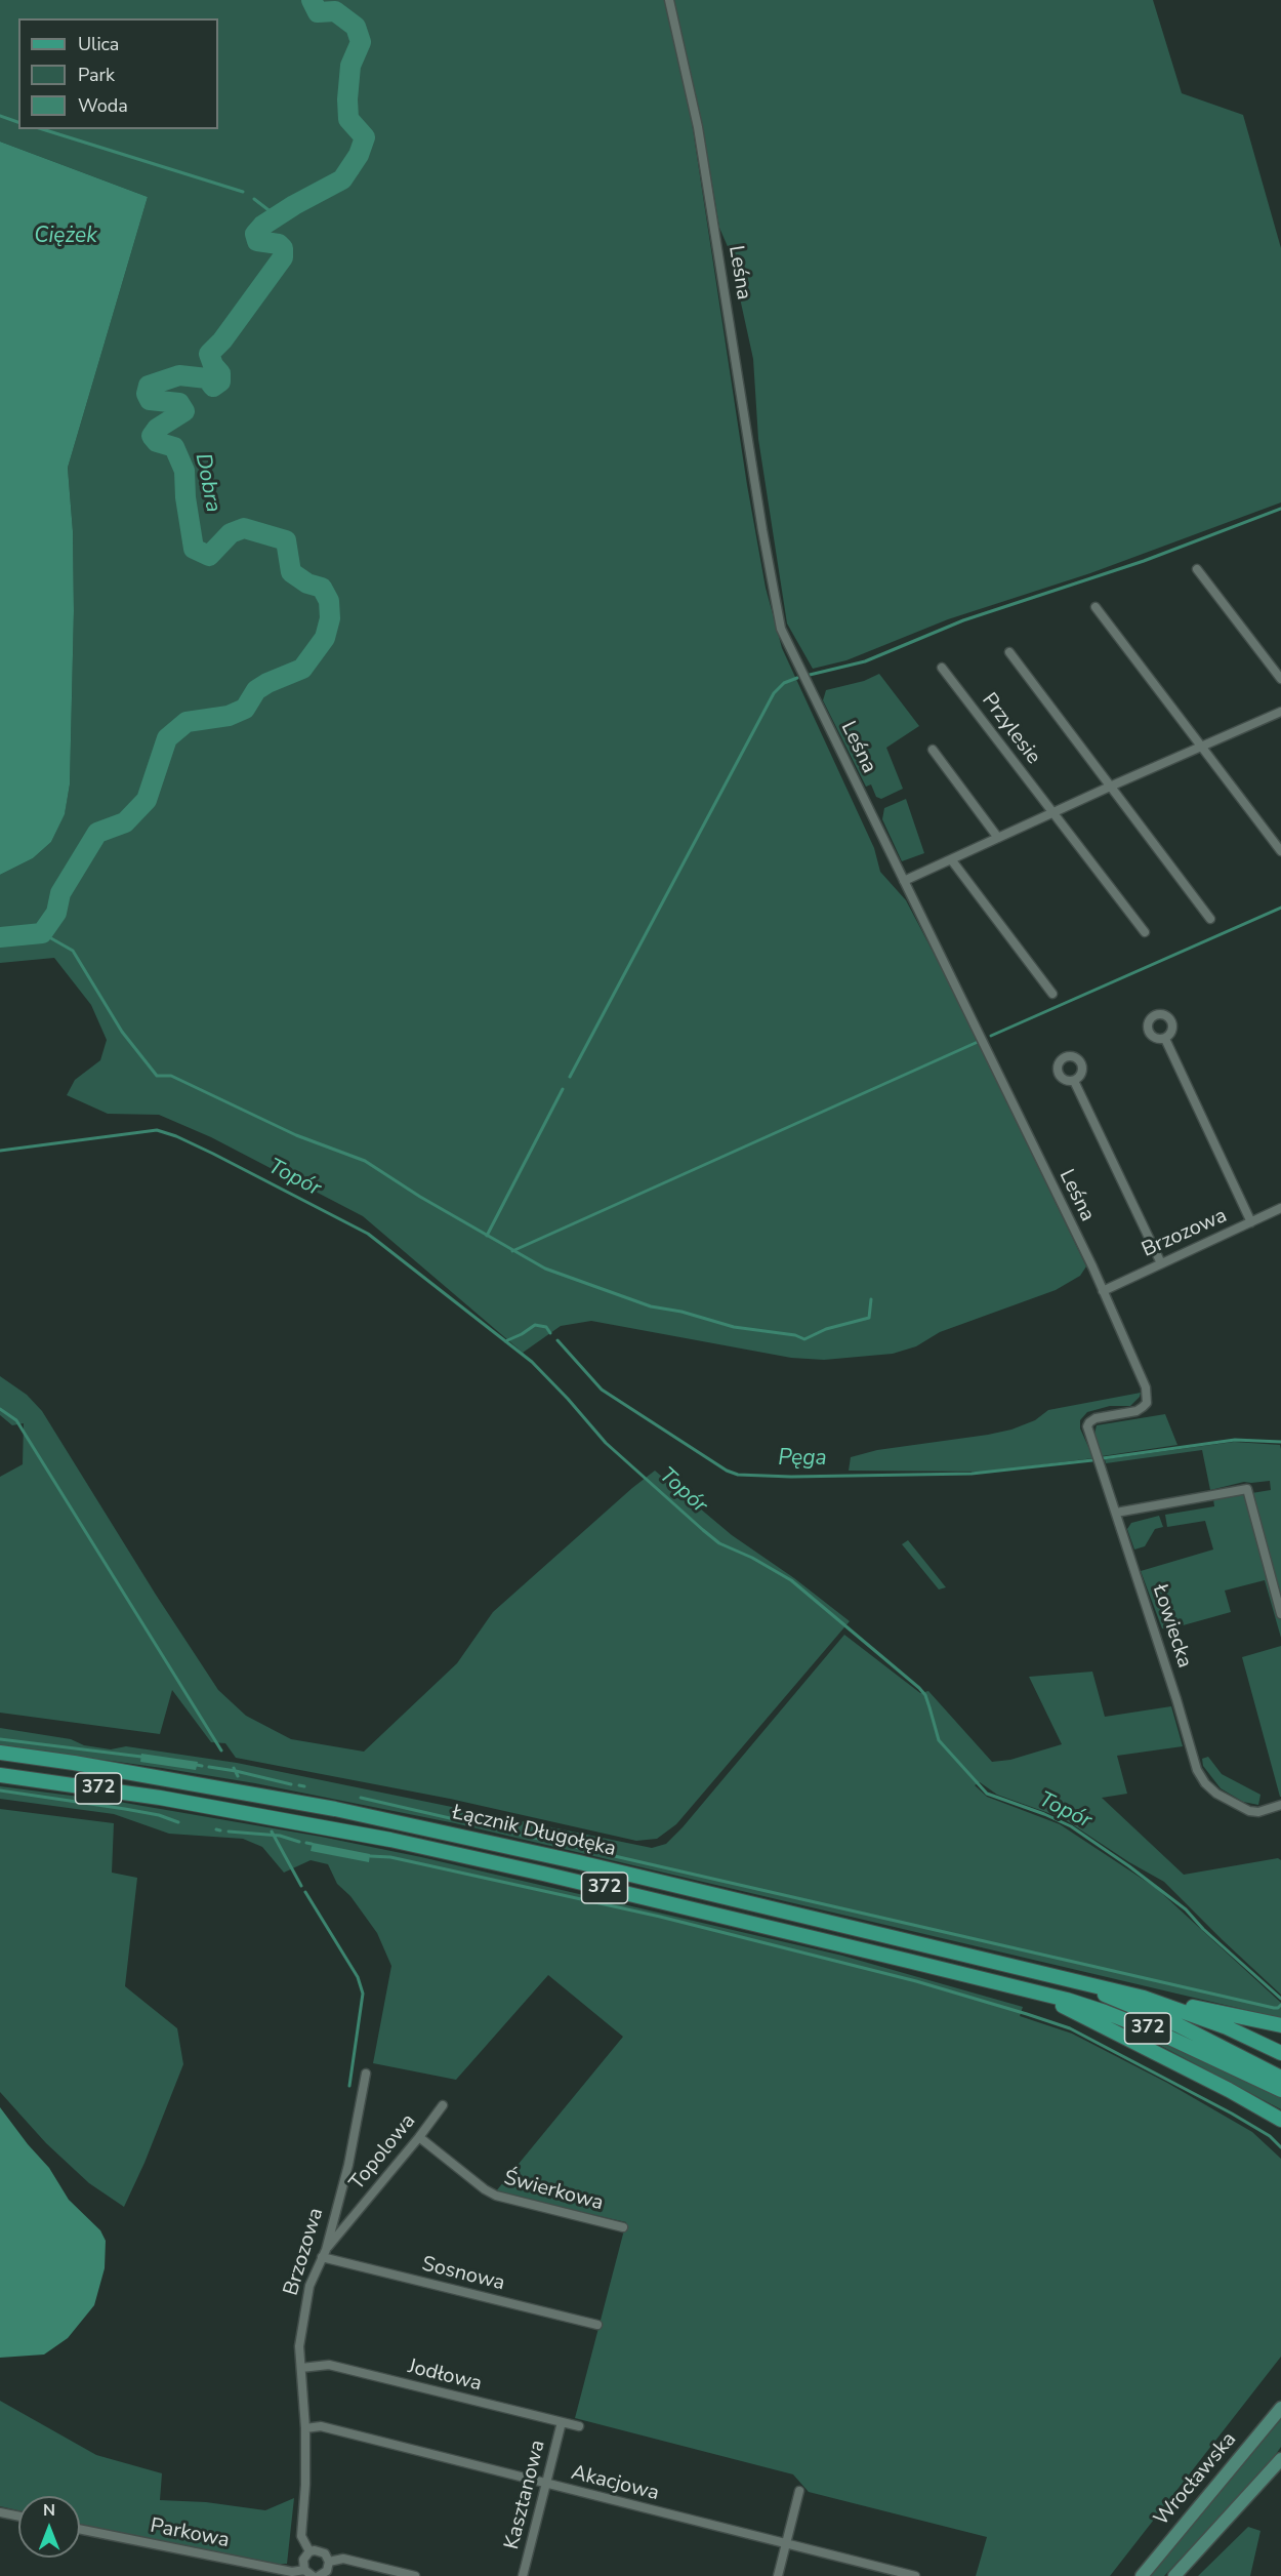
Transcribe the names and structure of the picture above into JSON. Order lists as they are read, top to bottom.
{
  "streets": {
    "main road": ["372", "Łącznik Długołęka", "Wrocławska"],
    "street": [
      "Leśna",
      "Przylesie",
      "Brzozowa",
      "Łowiecka",
      "Topolowa",
      "Świerkowa",
      "Sosnowa",
      "Jodłowa",
      "Akacjowa",
      "Kasztanowa",
      "Parkowa"
    ]
  },
  "crossings": [
    ["Leśna", "Brzozowa"],
    ["Leśna", "Łowiecka"],
    ["Brzozowa", "Topolowa"],
    ["Brzozowa", "Sosnowa"],
    ["Brzozowa", "Jodłowa"],
    ["Brzozowa", "Akacjowa"],
    ["372", "Łącznik Długołęka"],
    ["Topolowa", "Świerkowa"],
    ["Topolowa", "Sosnowa"],
    ["Jodłowa", "Kasztanowa"],
    ["Akacjowa", "Kasztanowa"]
  ],
  "water": [
    "Ciężek",
    "Dobra",
    "Topór",
    "Pęga"
  ],
  "legend": ["Ulica", "Park", "Woda"],
  "north": "top"
}
